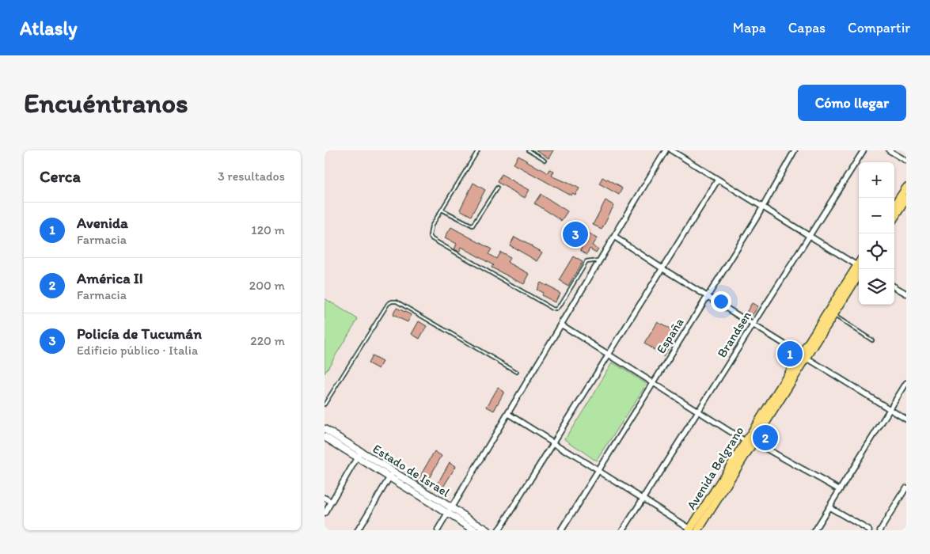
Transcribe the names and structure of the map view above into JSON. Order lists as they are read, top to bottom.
{
  "streets": {
    "main road": ["Avenida Belgrano", "Estado de Israel"],
    "street": ["Brandsen", "España"]
  },
  "page": {
    "header": "Atlasly",
    "nav": ["Mapa", "Capas", "Compartir"],
    "buttons": "Cómo llegar",
    "title": "Encuéntranos",
    "heading": ["Cerca", "3 resultados"],
    "map_buttons": ["+", "−"],
    "list": [
      {
        "mark": "1",
        "name": "Avenida",
        "note": "Farmacia",
        "value": "120 m"
      },
      {
        "mark": "2",
        "name": "América II",
        "note": "Farmacia",
        "value": "200 m"
      },
      {
        "mark": "3",
        "name": "Policía de Tucumán",
        "note": "Edificio público · Italia",
        "value": "220 m"
      }
    ],
    "pins": ["3", "1", "2"]
  }
}
